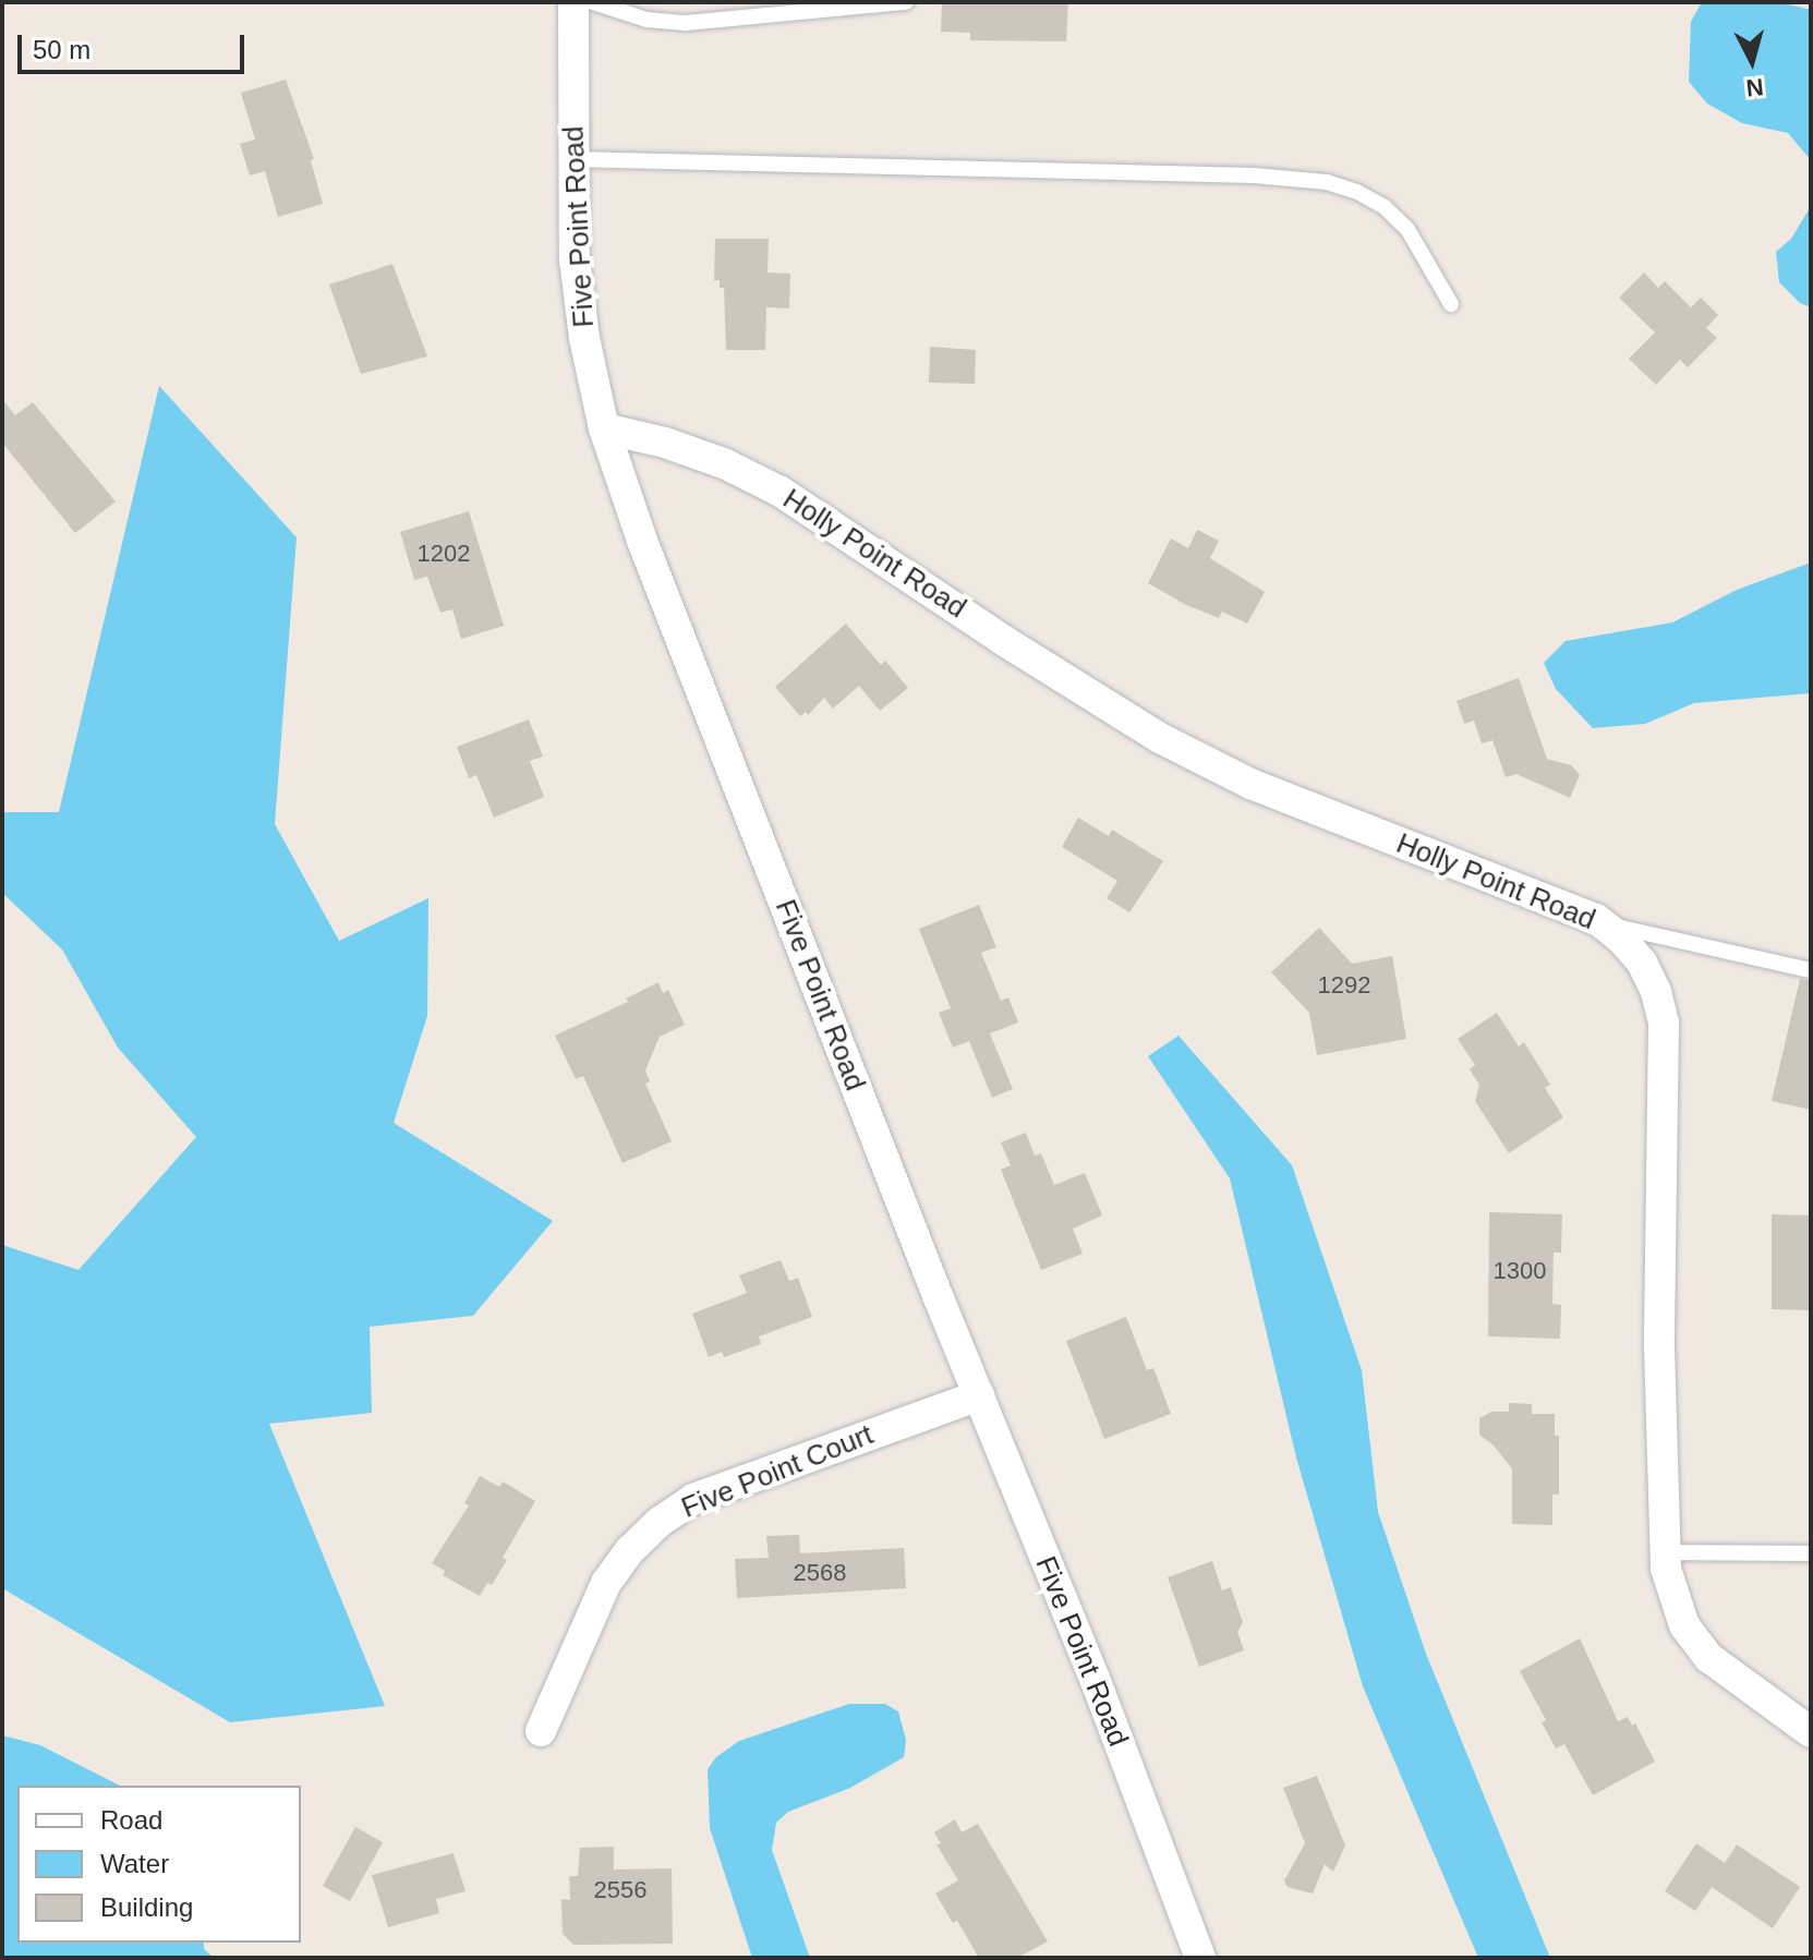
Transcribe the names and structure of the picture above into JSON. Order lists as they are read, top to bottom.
{
  "streets": {
    "street": ["Five Point Road", "Holly Point Road", "Five Point Court"]
  },
  "crossings": [
    ["Five Point Road", "Holly Point Road"],
    ["Five Point Road", "Five Point Court"]
  ],
  "house_numbers": [
    "1202",
    "1292",
    "1300",
    "2568",
    "2556"
  ],
  "legend": ["Road", "Water", "Building"],
  "scale_bar": "50 m",
  "north": "bottom"
}
